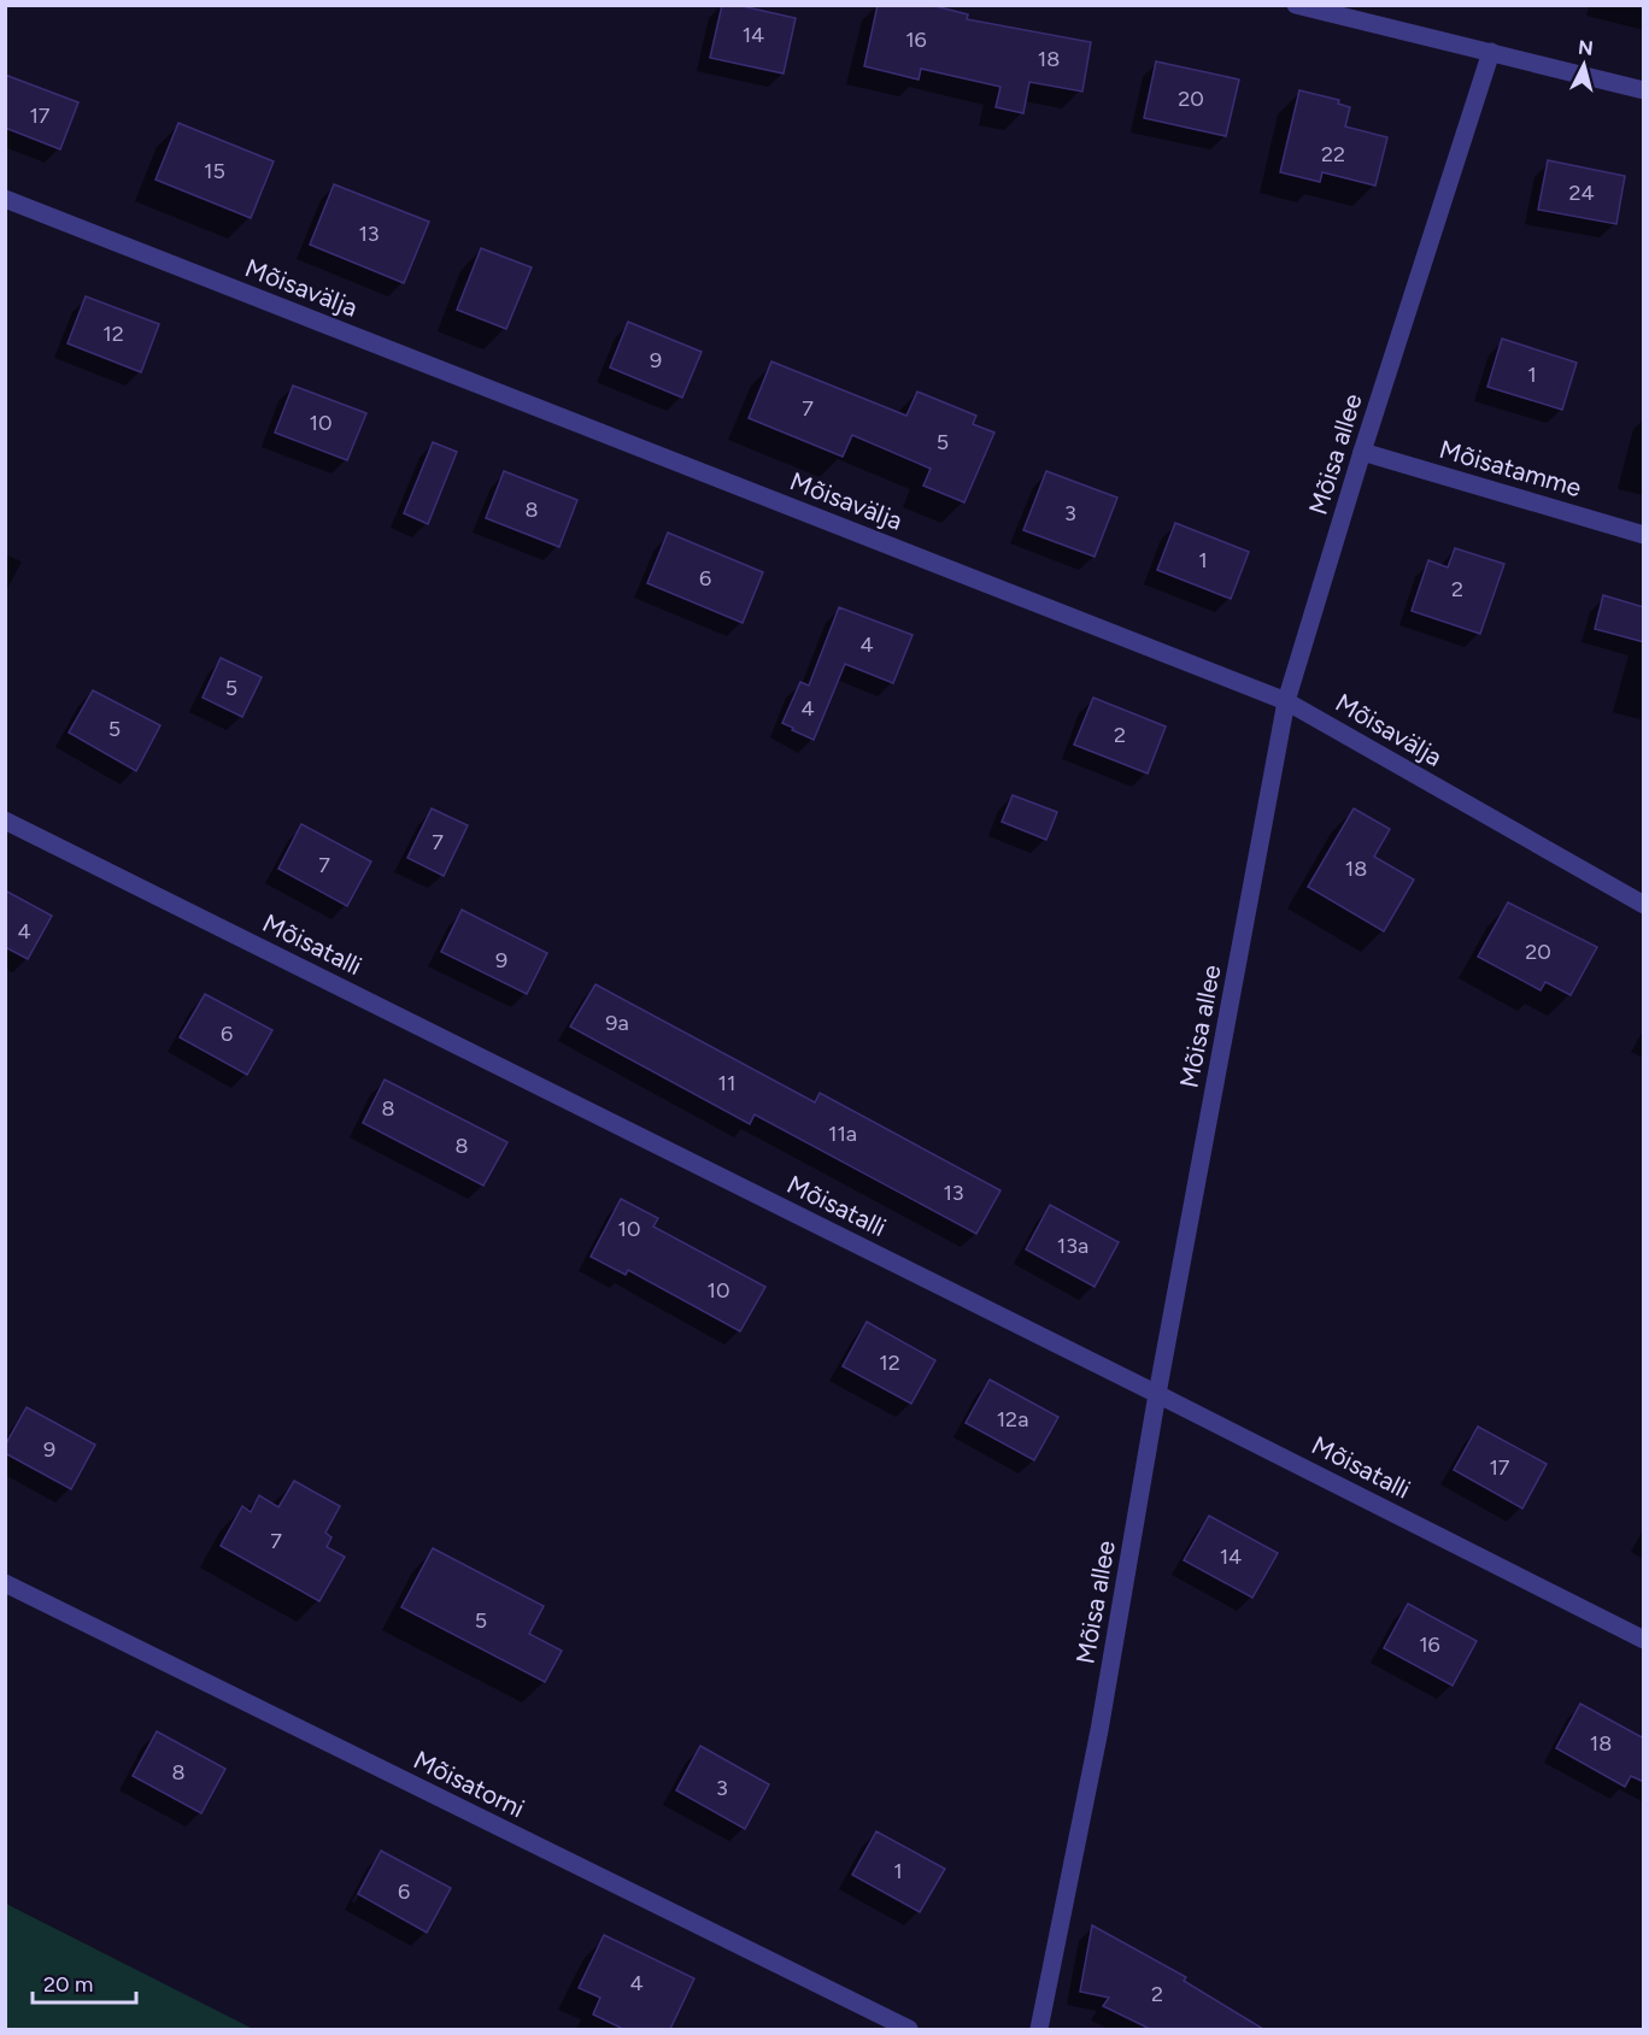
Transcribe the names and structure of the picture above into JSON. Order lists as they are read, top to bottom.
{
  "streets": {
    "street": [
      "Mõisavälja",
      "Mõisa allee",
      "Mõisatamme",
      "Mõisatalli",
      "Mõisatorni"
    ]
  },
  "crossings": [
    ["Mõisavälja", "Mõisa allee"],
    ["Mõisa allee", "Mõisatamme"],
    ["Mõisa allee", "Mõisatalli"]
  ],
  "house_numbers": [
    "14",
    "16",
    "18",
    "20",
    "17",
    "22",
    "15",
    "24",
    "13",
    "12",
    "9",
    "1",
    "7",
    "10",
    "5",
    "8",
    "3",
    "1",
    "6",
    "2",
    "4",
    "5",
    "4",
    "5",
    "2",
    "7",
    "7",
    "18",
    "4",
    "20",
    "9",
    "9a",
    "6",
    "11",
    "8",
    "11a",
    "8",
    "13",
    "10",
    "13a",
    "10",
    "12",
    "12a",
    "9",
    "17",
    "7",
    "14",
    "5",
    "16",
    "18",
    "8",
    "3",
    "1",
    "6",
    "4",
    "2"
  ],
  "scale_bar": "20 m",
  "north": "top"
}
